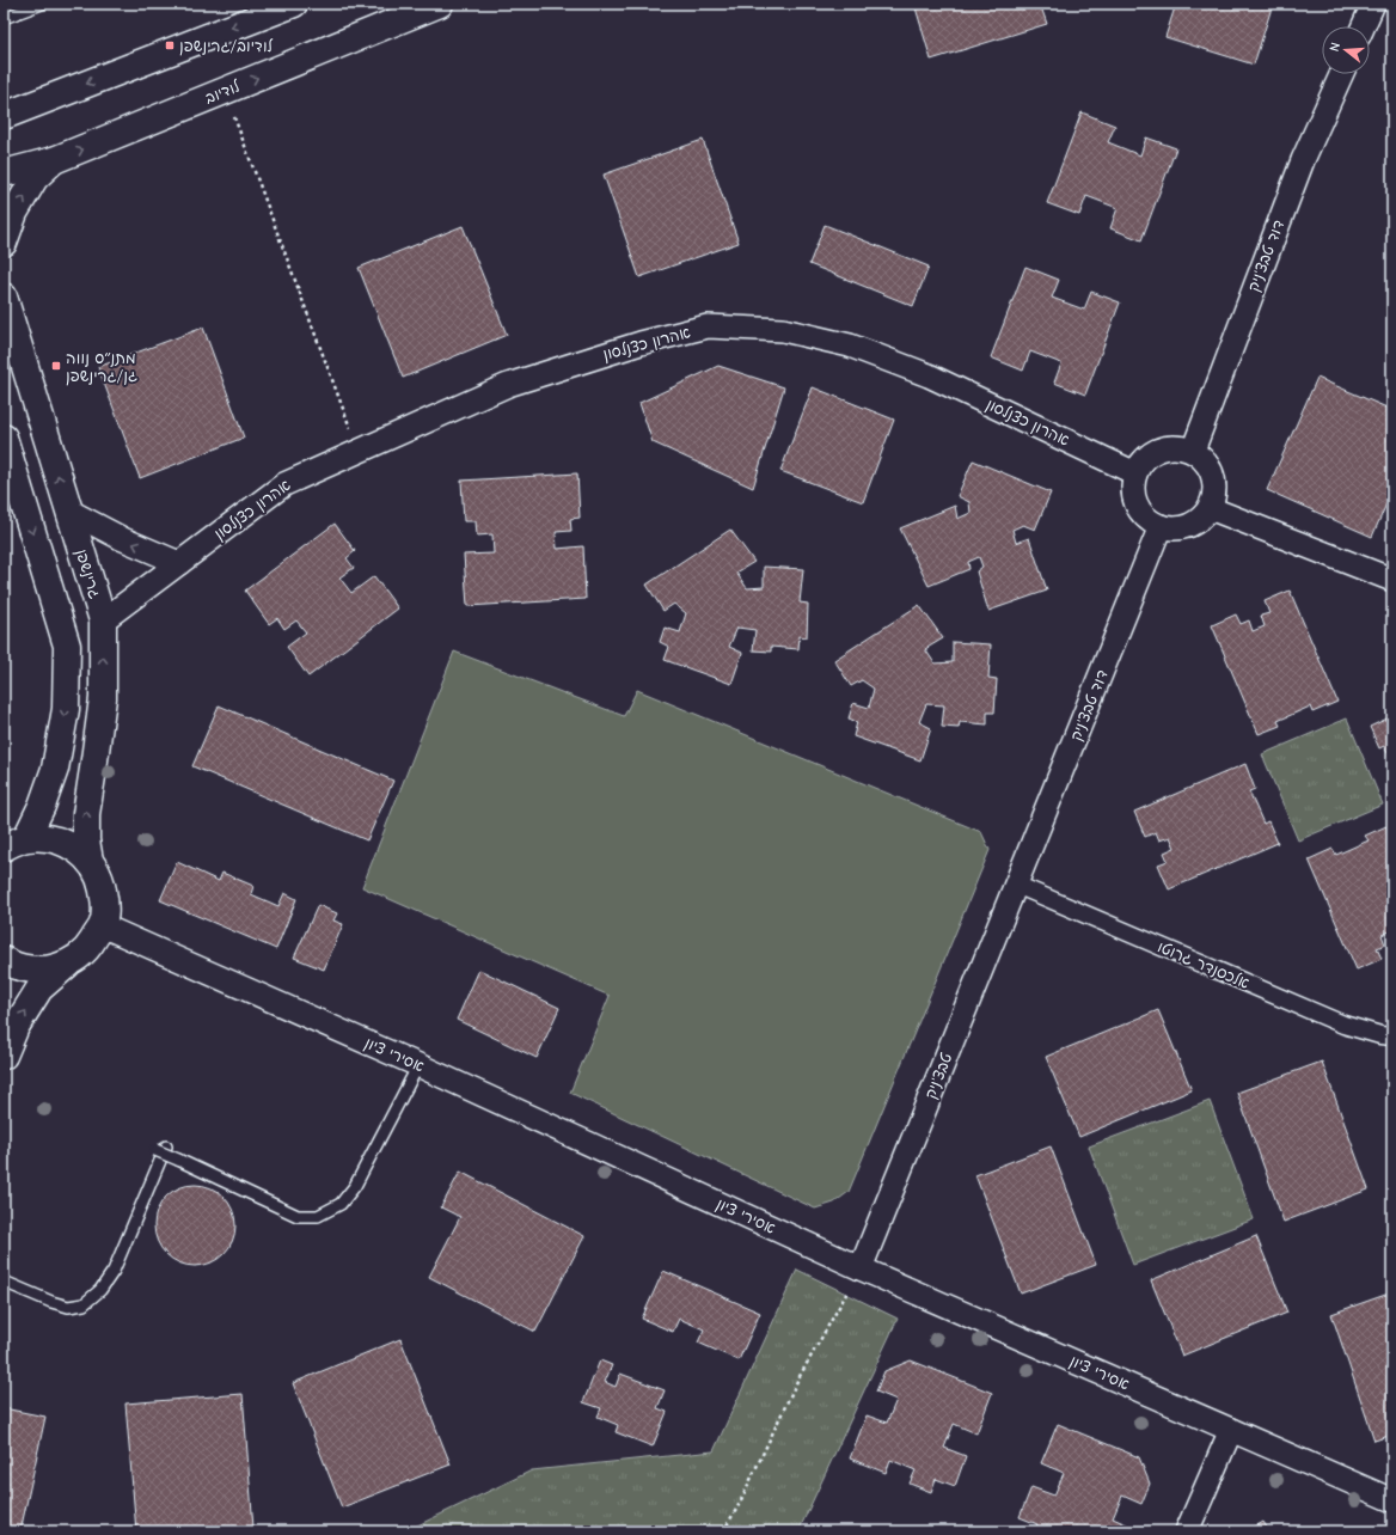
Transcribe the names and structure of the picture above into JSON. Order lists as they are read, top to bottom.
{
  "streets": {
    "street": [
      "לודיוב",
      "דוד טבצ'ניק",
      "אהרון כצנלסון",
      "גרינשפן",
      "אלכסנדר גרוטו",
      "אסירי ציון",
      "טבצ'ניק"
    ]
  },
  "crossings": [
    ["דוד טבצ'ניק", "אהרון כצנלסון"],
    ["דוד טבצ'ניק", "אלכסנדר גרוטו"],
    ["דוד טבצ'ניק", "טבצ'ניק"],
    ["אהרון כצנלסון", "גרינשפן"],
    ["אלכסנדר גרוטו", "טבצ'ניק"],
    ["אסירי ציון", "טבצ'ניק"]
  ],
  "places": {
    "transit": ["לודיוב/גרינשפן", "מתנ״ס נווה גן/גרינשפן"]
  },
  "north": "left"
}
